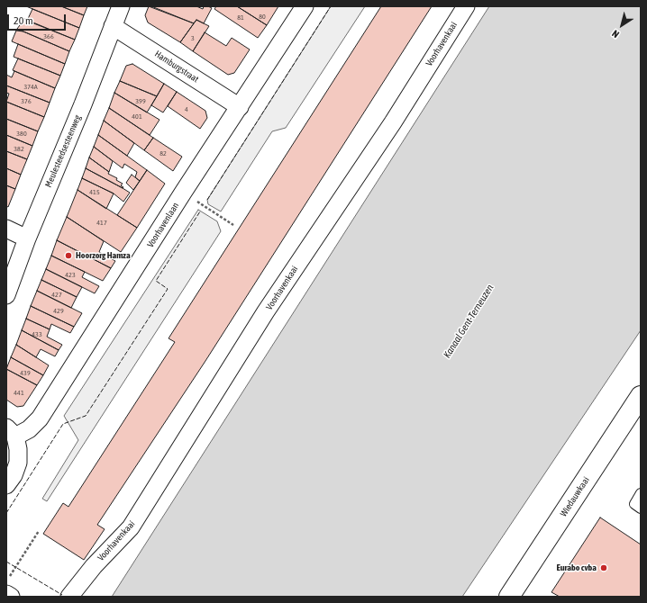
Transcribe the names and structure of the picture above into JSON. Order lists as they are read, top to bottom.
{
  "streets": {
    "main road": ["Wiedauwkaai"],
    "street": [
      "Voorhavenkaai",
      "Hamburgstraat",
      "Meulesteedsesteenweg",
      "Voorhavenlaan"
    ]
  },
  "crossings": [
    ["Hamburgstraat", "Meulesteedsesteenweg"],
    ["Hamburgstraat", "Voorhavenlaan"]
  ],
  "water": ["Kanaal Gent-Terneuzen"],
  "places": ["Hoorzorg Hamza", "Eurabo cvba"],
  "house_numbers": [
    "80",
    "81",
    "366",
    "3",
    "374A",
    "376",
    "399",
    "4",
    "401",
    "380",
    "382",
    "82",
    "415",
    "417",
    "423",
    "427",
    "429",
    "433",
    "439",
    "441"
  ],
  "scale_bar": "20 m",
  "north": "bottom left"
}
